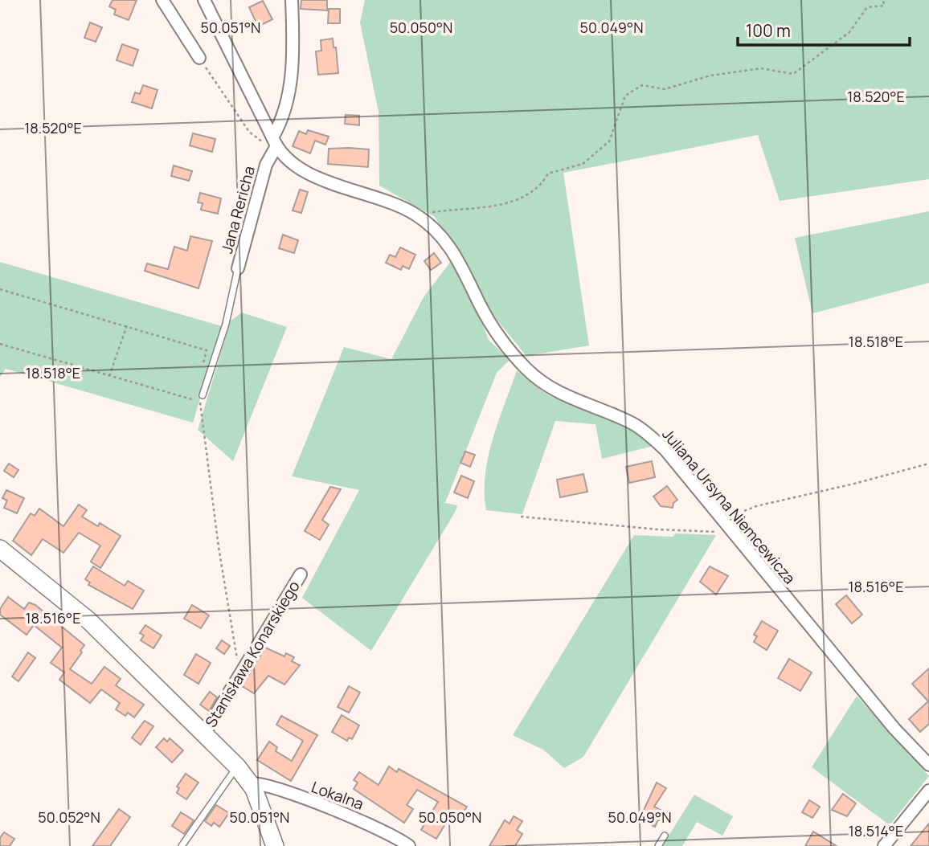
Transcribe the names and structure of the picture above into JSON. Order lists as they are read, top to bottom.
{
  "streets": {
    "street": [
      "Jana Rericha",
      "Juliana Ursyna Niemcewicza",
      "Stanisława Konarskiego",
      "Lokalna"
    ]
  },
  "crossings": [
    ["Jana Rericha", "Juliana Ursyna Niemcewicza"],
    ["Stanisława Konarskiego", "Lokalna"]
  ],
  "scale_bar": "100 m",
  "coordinates": [
    "50.051°N",
    "50.050°N",
    "50.049°N",
    "18.520°E",
    "18.518°E",
    "18.516°E",
    "50.052°N",
    "18.514°E"
  ]
}
